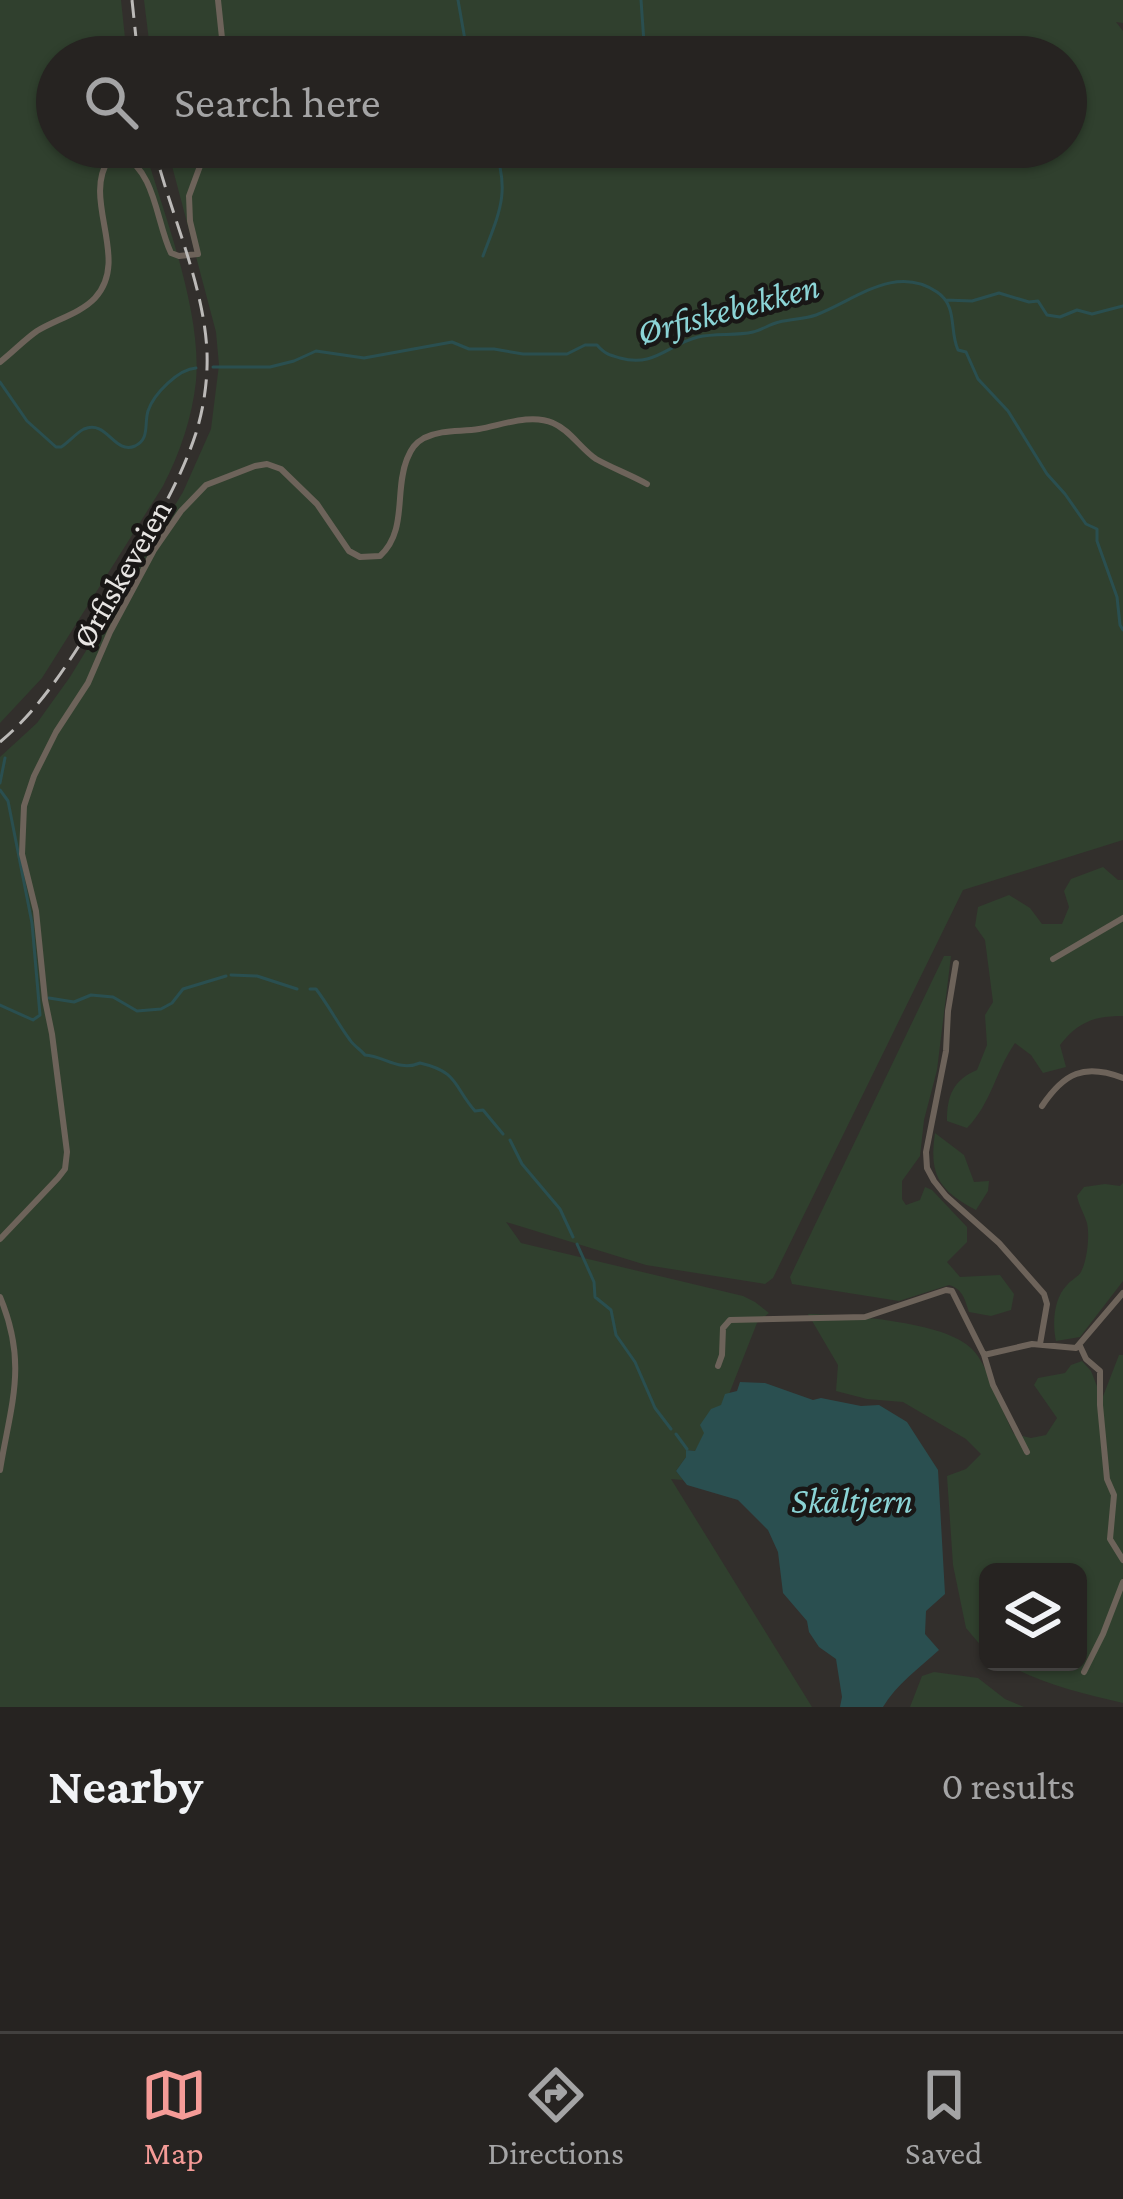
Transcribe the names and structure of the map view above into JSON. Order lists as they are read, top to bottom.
{
  "streets": {
    "street": ["Ørfiskeveien"]
  },
  "water": ["Ørfiskebekken", "Skåltjern"],
  "page": {
    "search": "Search here",
    "heading": ["Nearby", "0 results"],
    "nav": ["Map", "Directions", "Saved"]
  }
}
